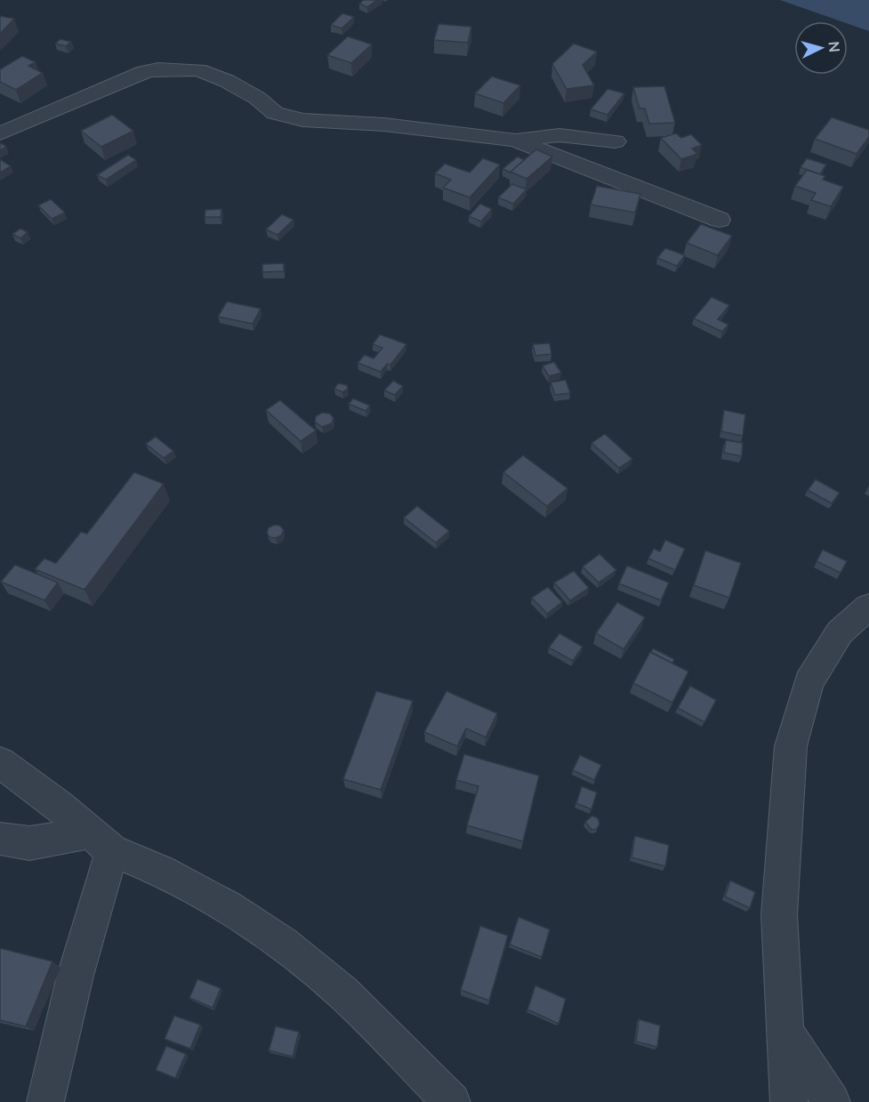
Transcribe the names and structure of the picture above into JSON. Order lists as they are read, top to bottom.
{
  "north": "right"
}
